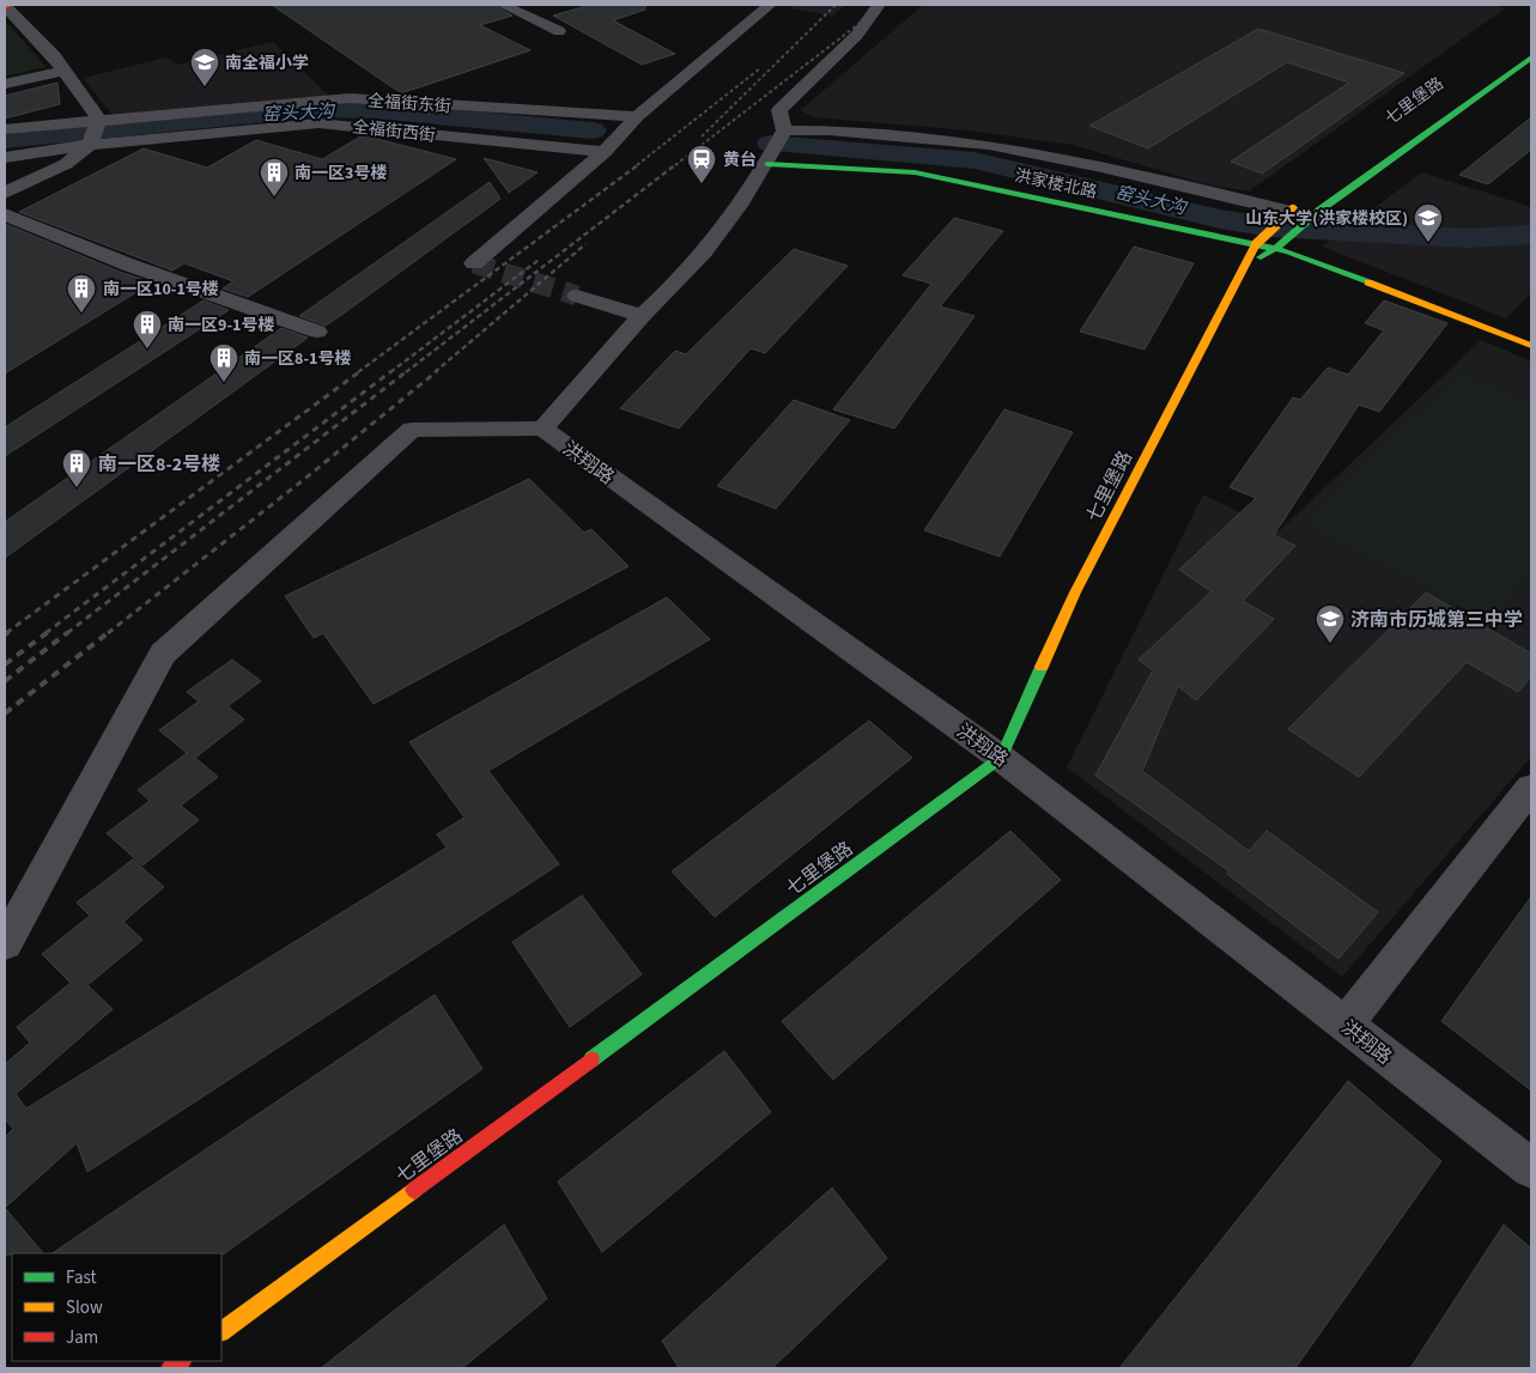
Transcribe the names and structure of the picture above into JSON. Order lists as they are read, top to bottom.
{
  "streets": {
    "main road": ["七里堡路", "洪家楼北路"],
    "street": ["全福街东街", "全福街西街", "洪翔路"]
  },
  "crossings": [
    ["七里堡路", "洪家楼北路"],
    ["七里堡路", "洪翔路"],
    ["洪家楼北路", "洪翔路"]
  ],
  "water": ["窑头大沟"],
  "places": {
    "school or university": ["南全福小学", "山东大学(洪家楼校区)", "济南市历城第三中学"],
    "station": ["黄台"],
    "building": [
      "南一区3号楼",
      "南一区10-1号楼",
      "南一区9-1号楼",
      "南一区8-1号楼",
      "南一区8-2号楼"
    ]
  },
  "legend": ["Fast", "Slow", "Jam"]
}
